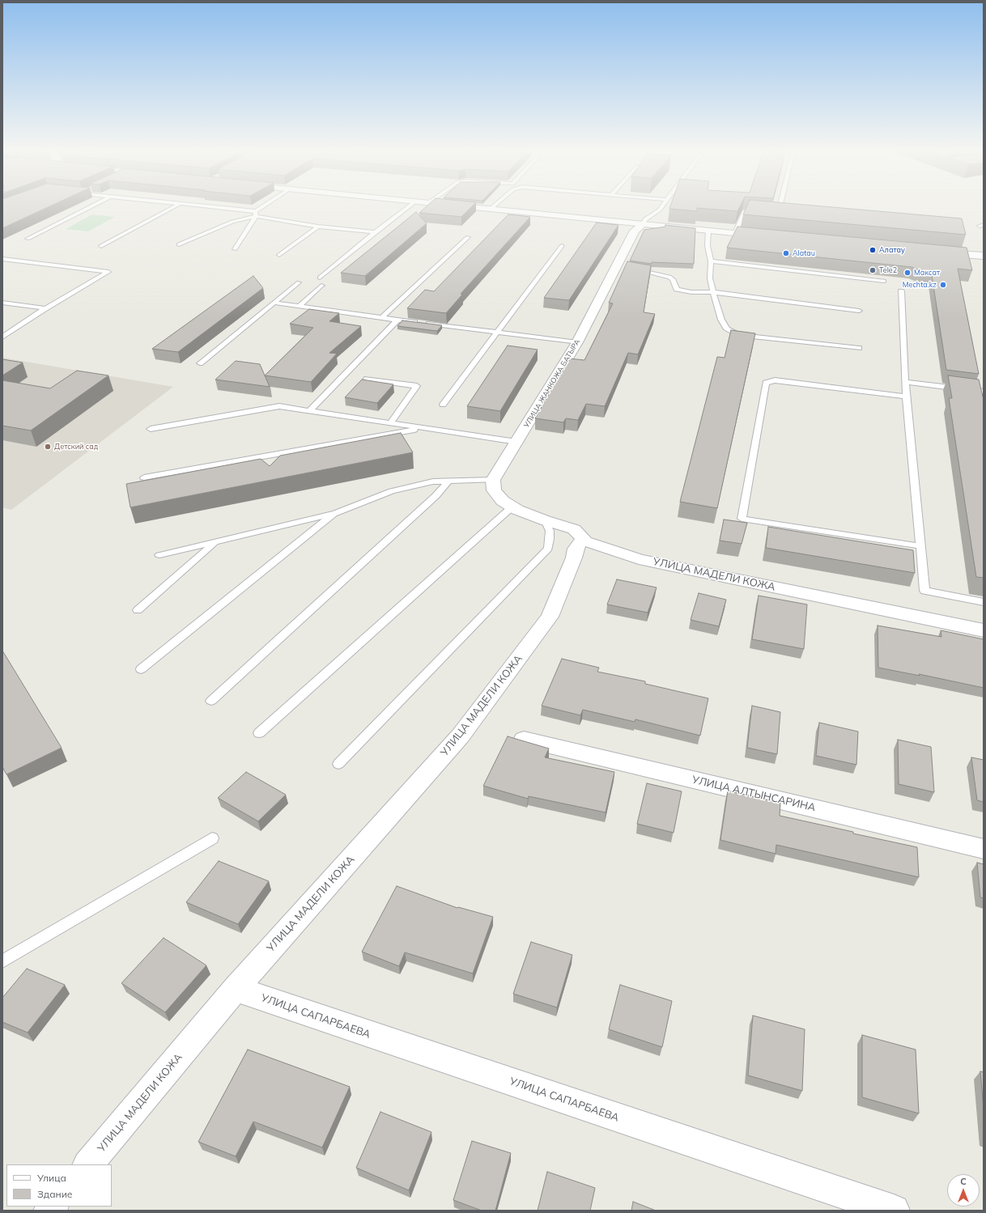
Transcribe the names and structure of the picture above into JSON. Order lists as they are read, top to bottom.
{
  "streets": {
    "street": [
      "УЛИЦА ЖАНКОЖА БАТЫРА",
      "УЛИЦА МАДЕЛИ КОЖА",
      "УЛИЦА АЛТЫНСАРИНА",
      "УЛИЦА САПАРБАЕВА"
    ]
  },
  "crossings": [
    ["УЛИЦА МАДЕЛИ КОЖА", "УЛИЦА САПАРБАЕВА"]
  ],
  "places": [
    "Алатау",
    "Alatau",
    "Tele2",
    "Максат",
    "Mechta.kz",
    "Детский сад"
  ],
  "legend": ["Улица", "Здание"],
  "north": "top"
}
